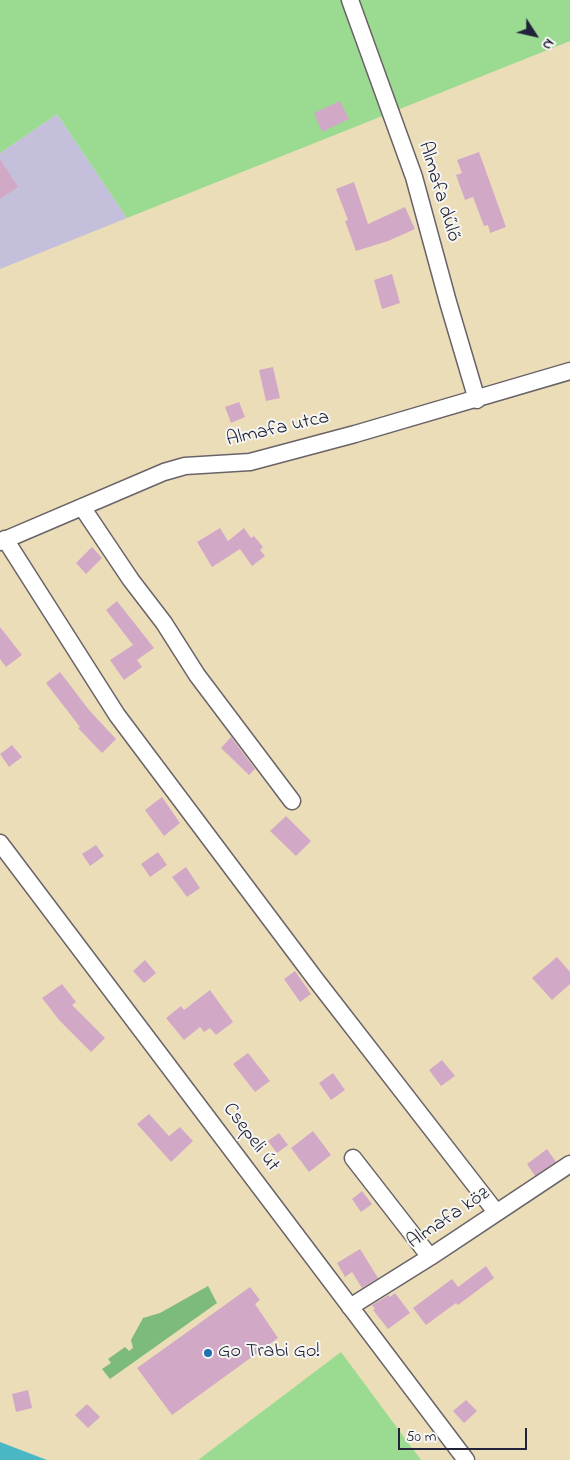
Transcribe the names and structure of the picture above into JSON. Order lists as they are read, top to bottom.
{
  "streets": {
    "street": [
      "Almafa dűlő",
      "Almafa utca",
      "Csepeli út",
      "Almafa köz"
    ]
  },
  "crossings": [
    ["Almafa dűlő", "Almafa utca"],
    ["Csepeli út", "Almafa köz"]
  ],
  "places": ["Go Trabi Go!"],
  "scale_bar": "50 m",
  "north": "bottom right"
}
